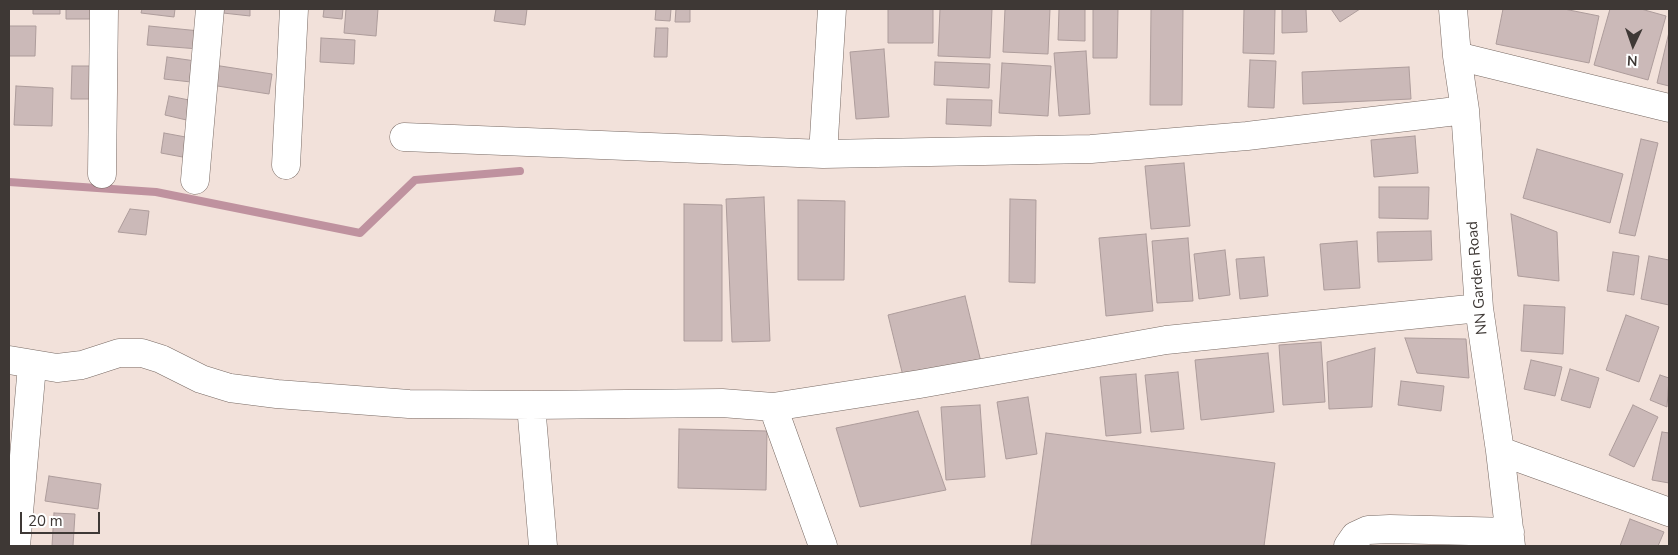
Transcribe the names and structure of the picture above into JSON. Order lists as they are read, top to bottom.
{
  "streets": {
    "street": ["NN Garden Road"]
  },
  "scale_bar": "20 m",
  "north": "bottom"
}
